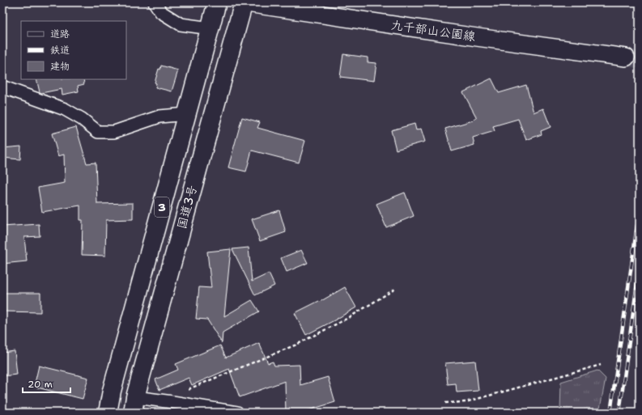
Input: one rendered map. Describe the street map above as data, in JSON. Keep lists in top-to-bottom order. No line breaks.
{"streets":{"highway":["3","国道3号"],"main road":["九千部山公園線"]},"crossings":[["九千部山公園線","国道3号"]],"legend":["道路","鉄道","建物"],"scale_bar":"20 m"}
